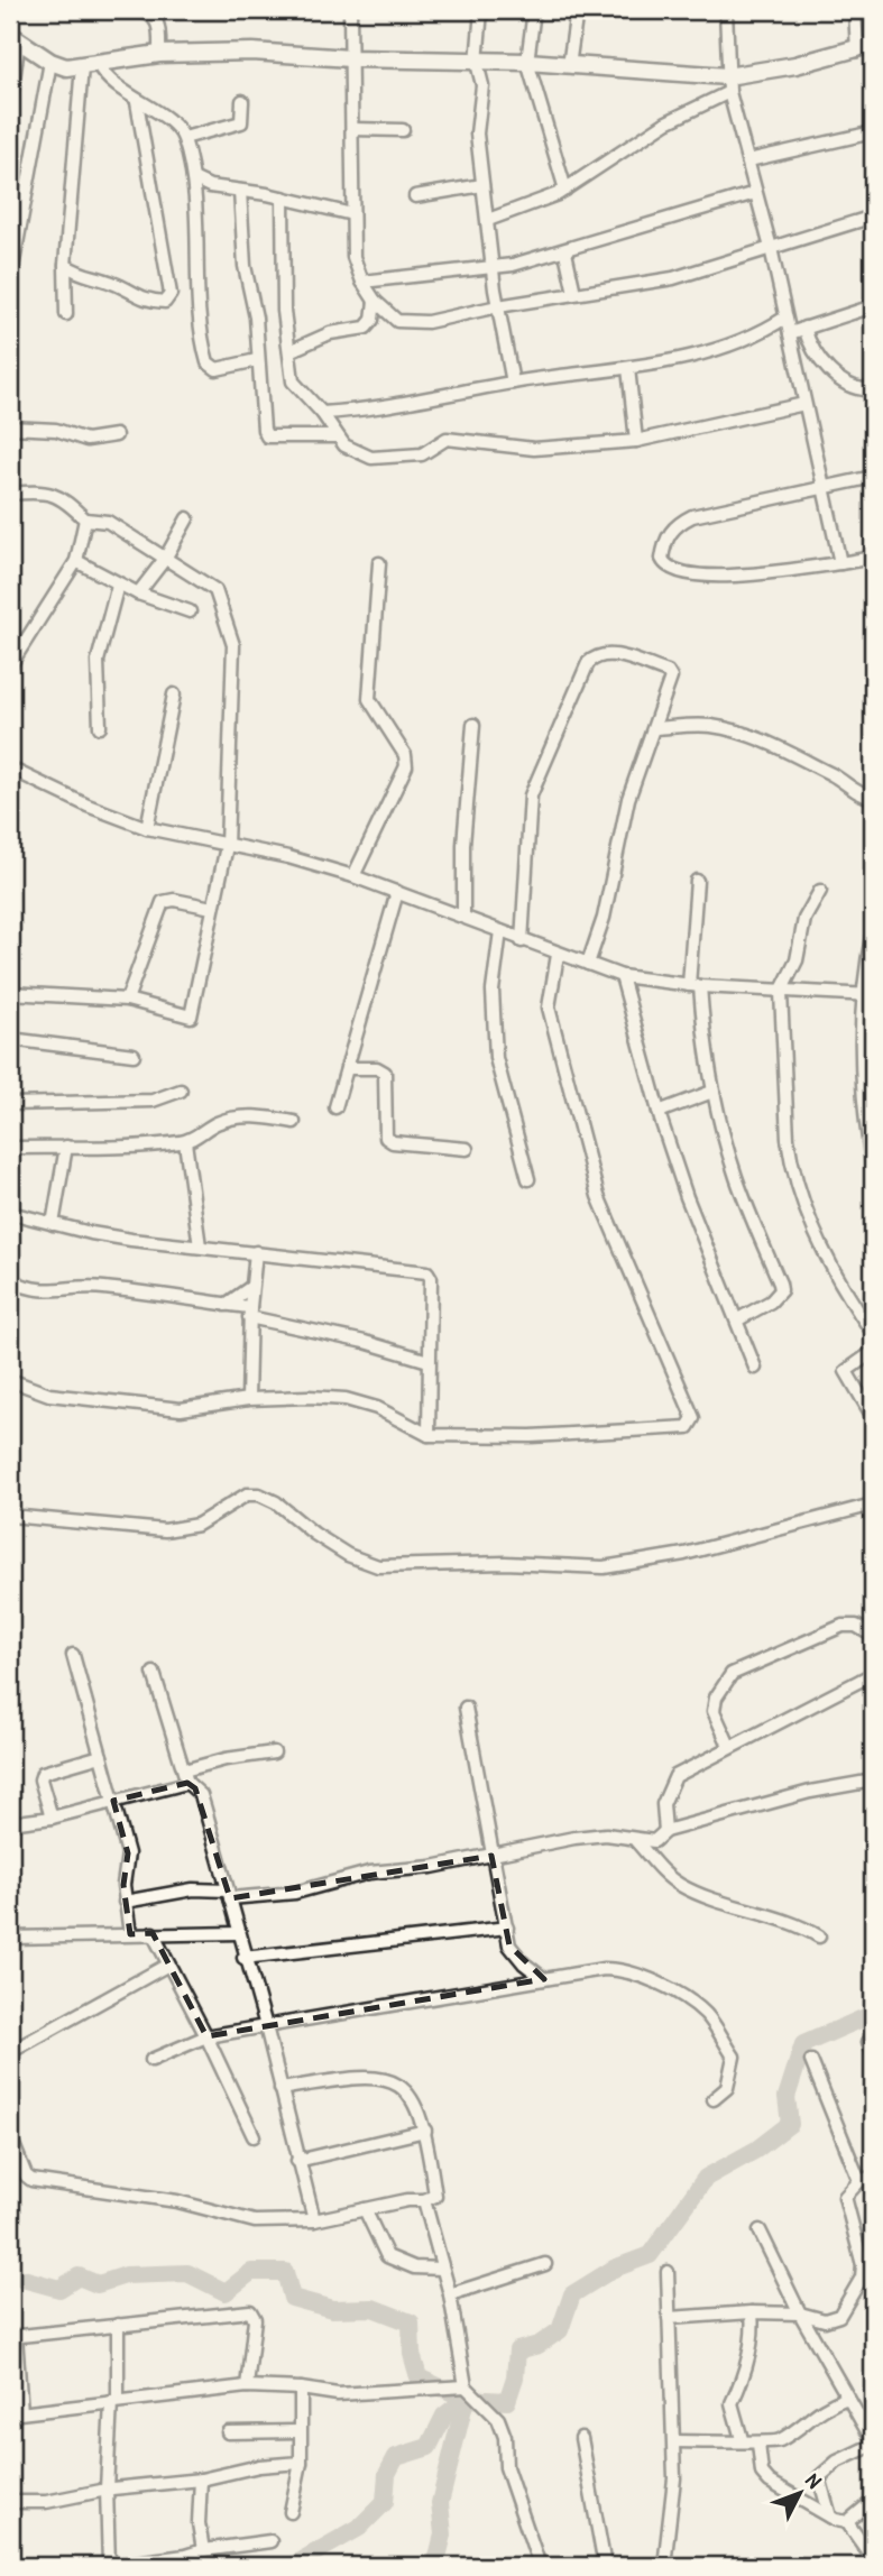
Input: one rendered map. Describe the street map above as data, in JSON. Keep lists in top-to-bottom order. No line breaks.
{"north":"top right"}
